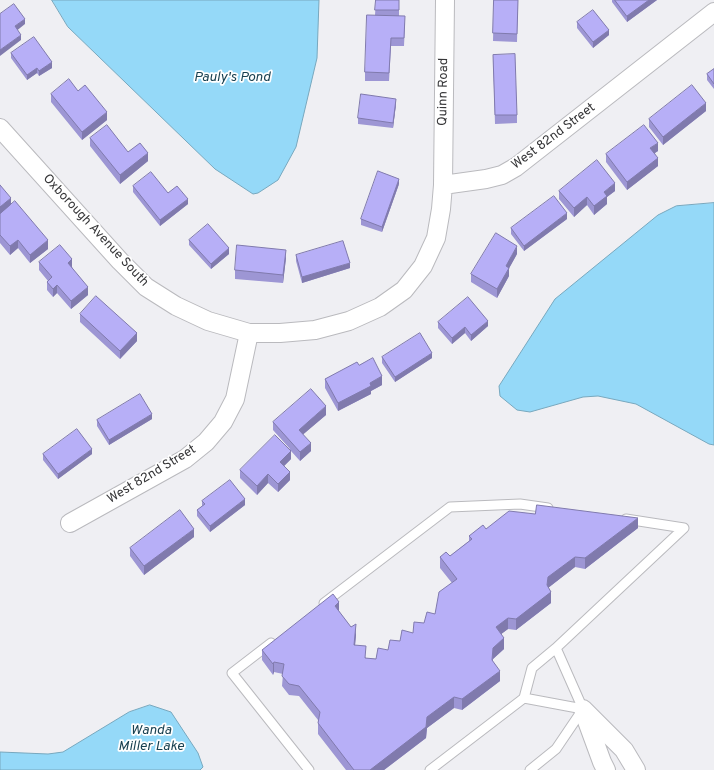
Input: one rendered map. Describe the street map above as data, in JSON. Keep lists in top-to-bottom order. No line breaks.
{"streets":{"street":["Quinn Road","West 82nd Street","Oxborough Avenue South"]},"crossings":[["Quinn Road","West 82nd Street"],["West 82nd Street","Oxborough Avenue South"]],"water":["Pauly's Pond","Wanda Miller Lake"]}
